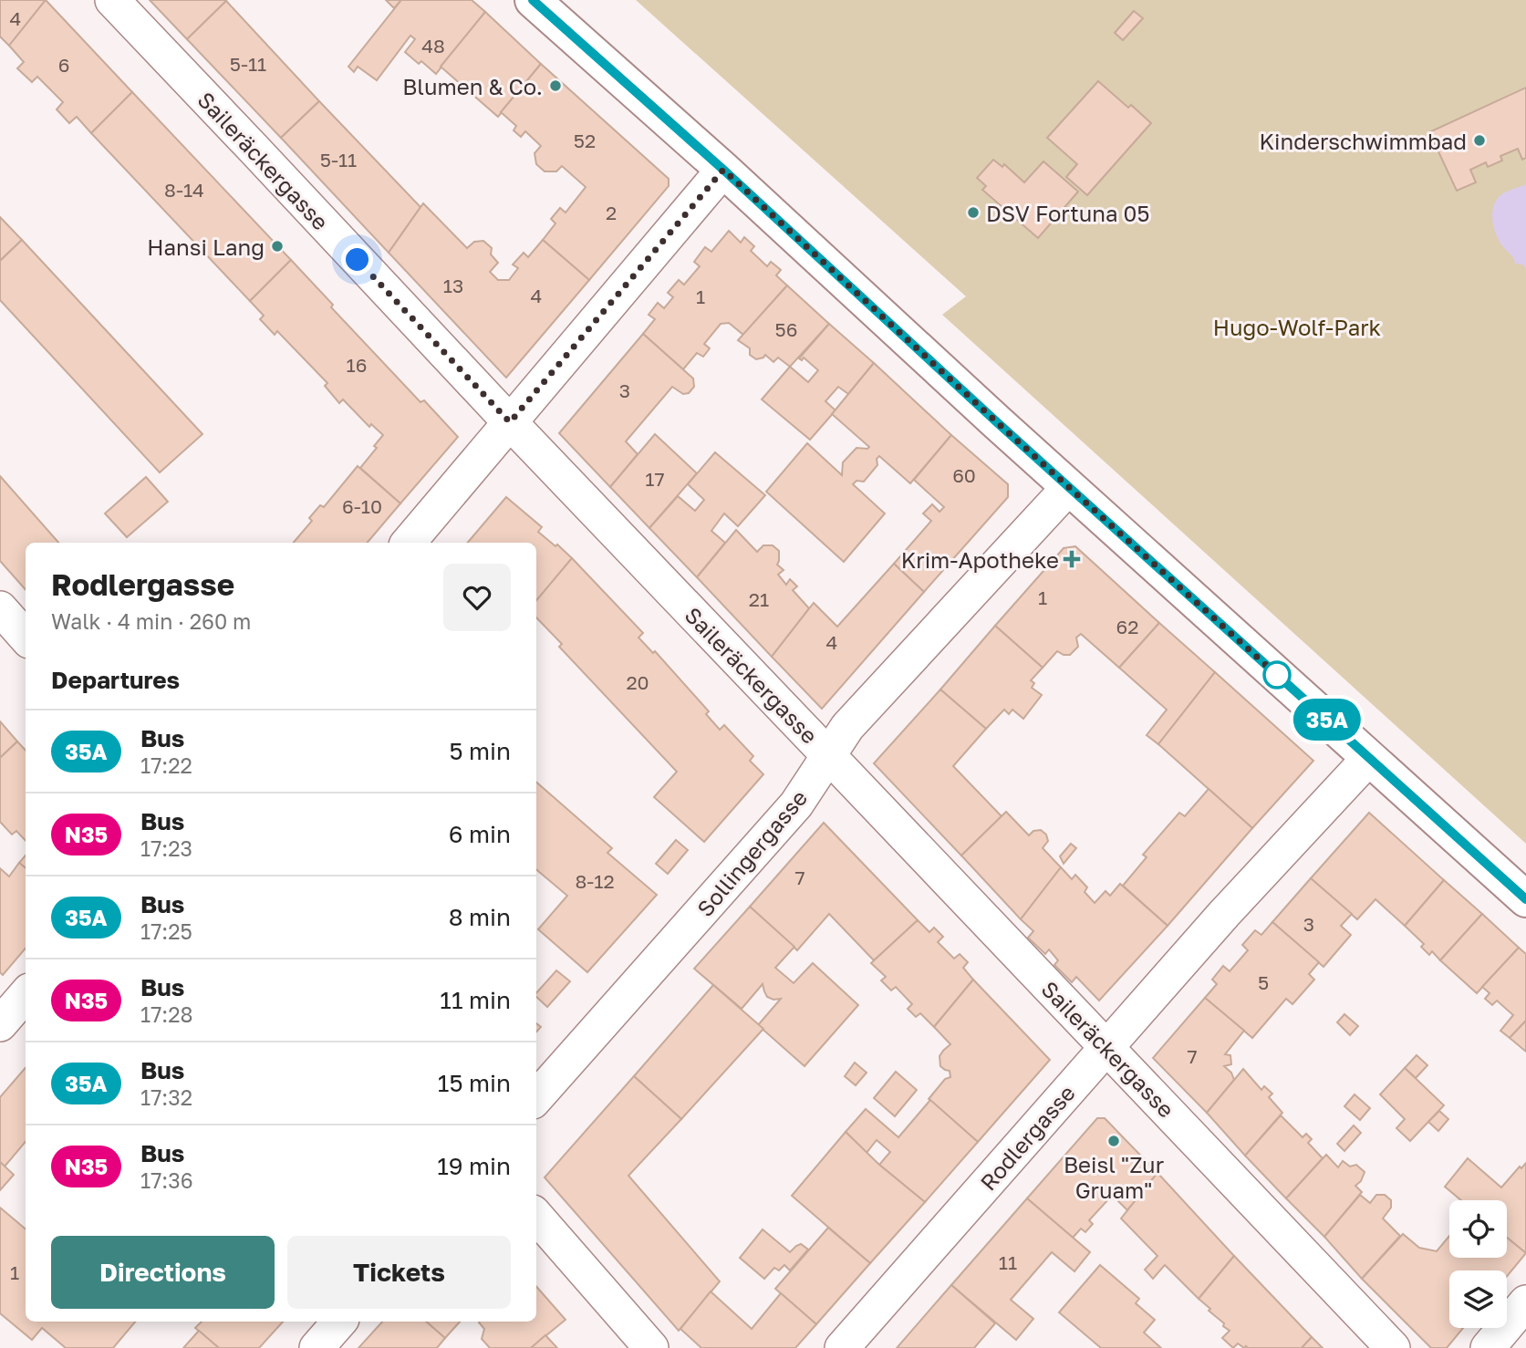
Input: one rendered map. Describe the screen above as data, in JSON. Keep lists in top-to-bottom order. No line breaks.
{"streets":{"street":["Saileräckergasse","Sollingergasse","Rodlergasse"]},"crossings":[["Saileräckergasse","Sollingergasse"],["Saileräckergasse","Rodlergasse"]],"parks":["Hugo-Wolf-Park"],"places":{"other":["Blumen & Co.","Kinderschwimmbad","DSV Fortuna 05","Hansi Lang","Beisl \"Zur Gruam\""],"health":["Krim-Apotheke"]},"lines":["bus line 35A"],"house_numbers":["4","48","5-11","6","52","5-11","8-14","2","13","4","1","56","16","3","60","17","6-10","1","21","62","4","20","7","8-12","3","5","7","11","1"],"page":{"on_map":"35A","heading":[["Rodlergasse","Walk · 4 min · 260 m"],"Departures"],"list":[{"mark":"35A","name":"Bus","note":"17:22","value":"5 min"},{"mark":"N35","name":"Bus","note":"17:23","value":"6 min"},{"mark":"35A","name":"Bus","note":"17:25","value":"8 min"},{"mark":"N35","name":"Bus","note":"17:28","value":"11 min"},{"mark":"35A","name":"Bus","note":"17:32","value":"15 min"},{"mark":"N35","name":"Bus","note":"17:36","value":"19 min"}],"buttons":["Directions","Tickets"]}}
